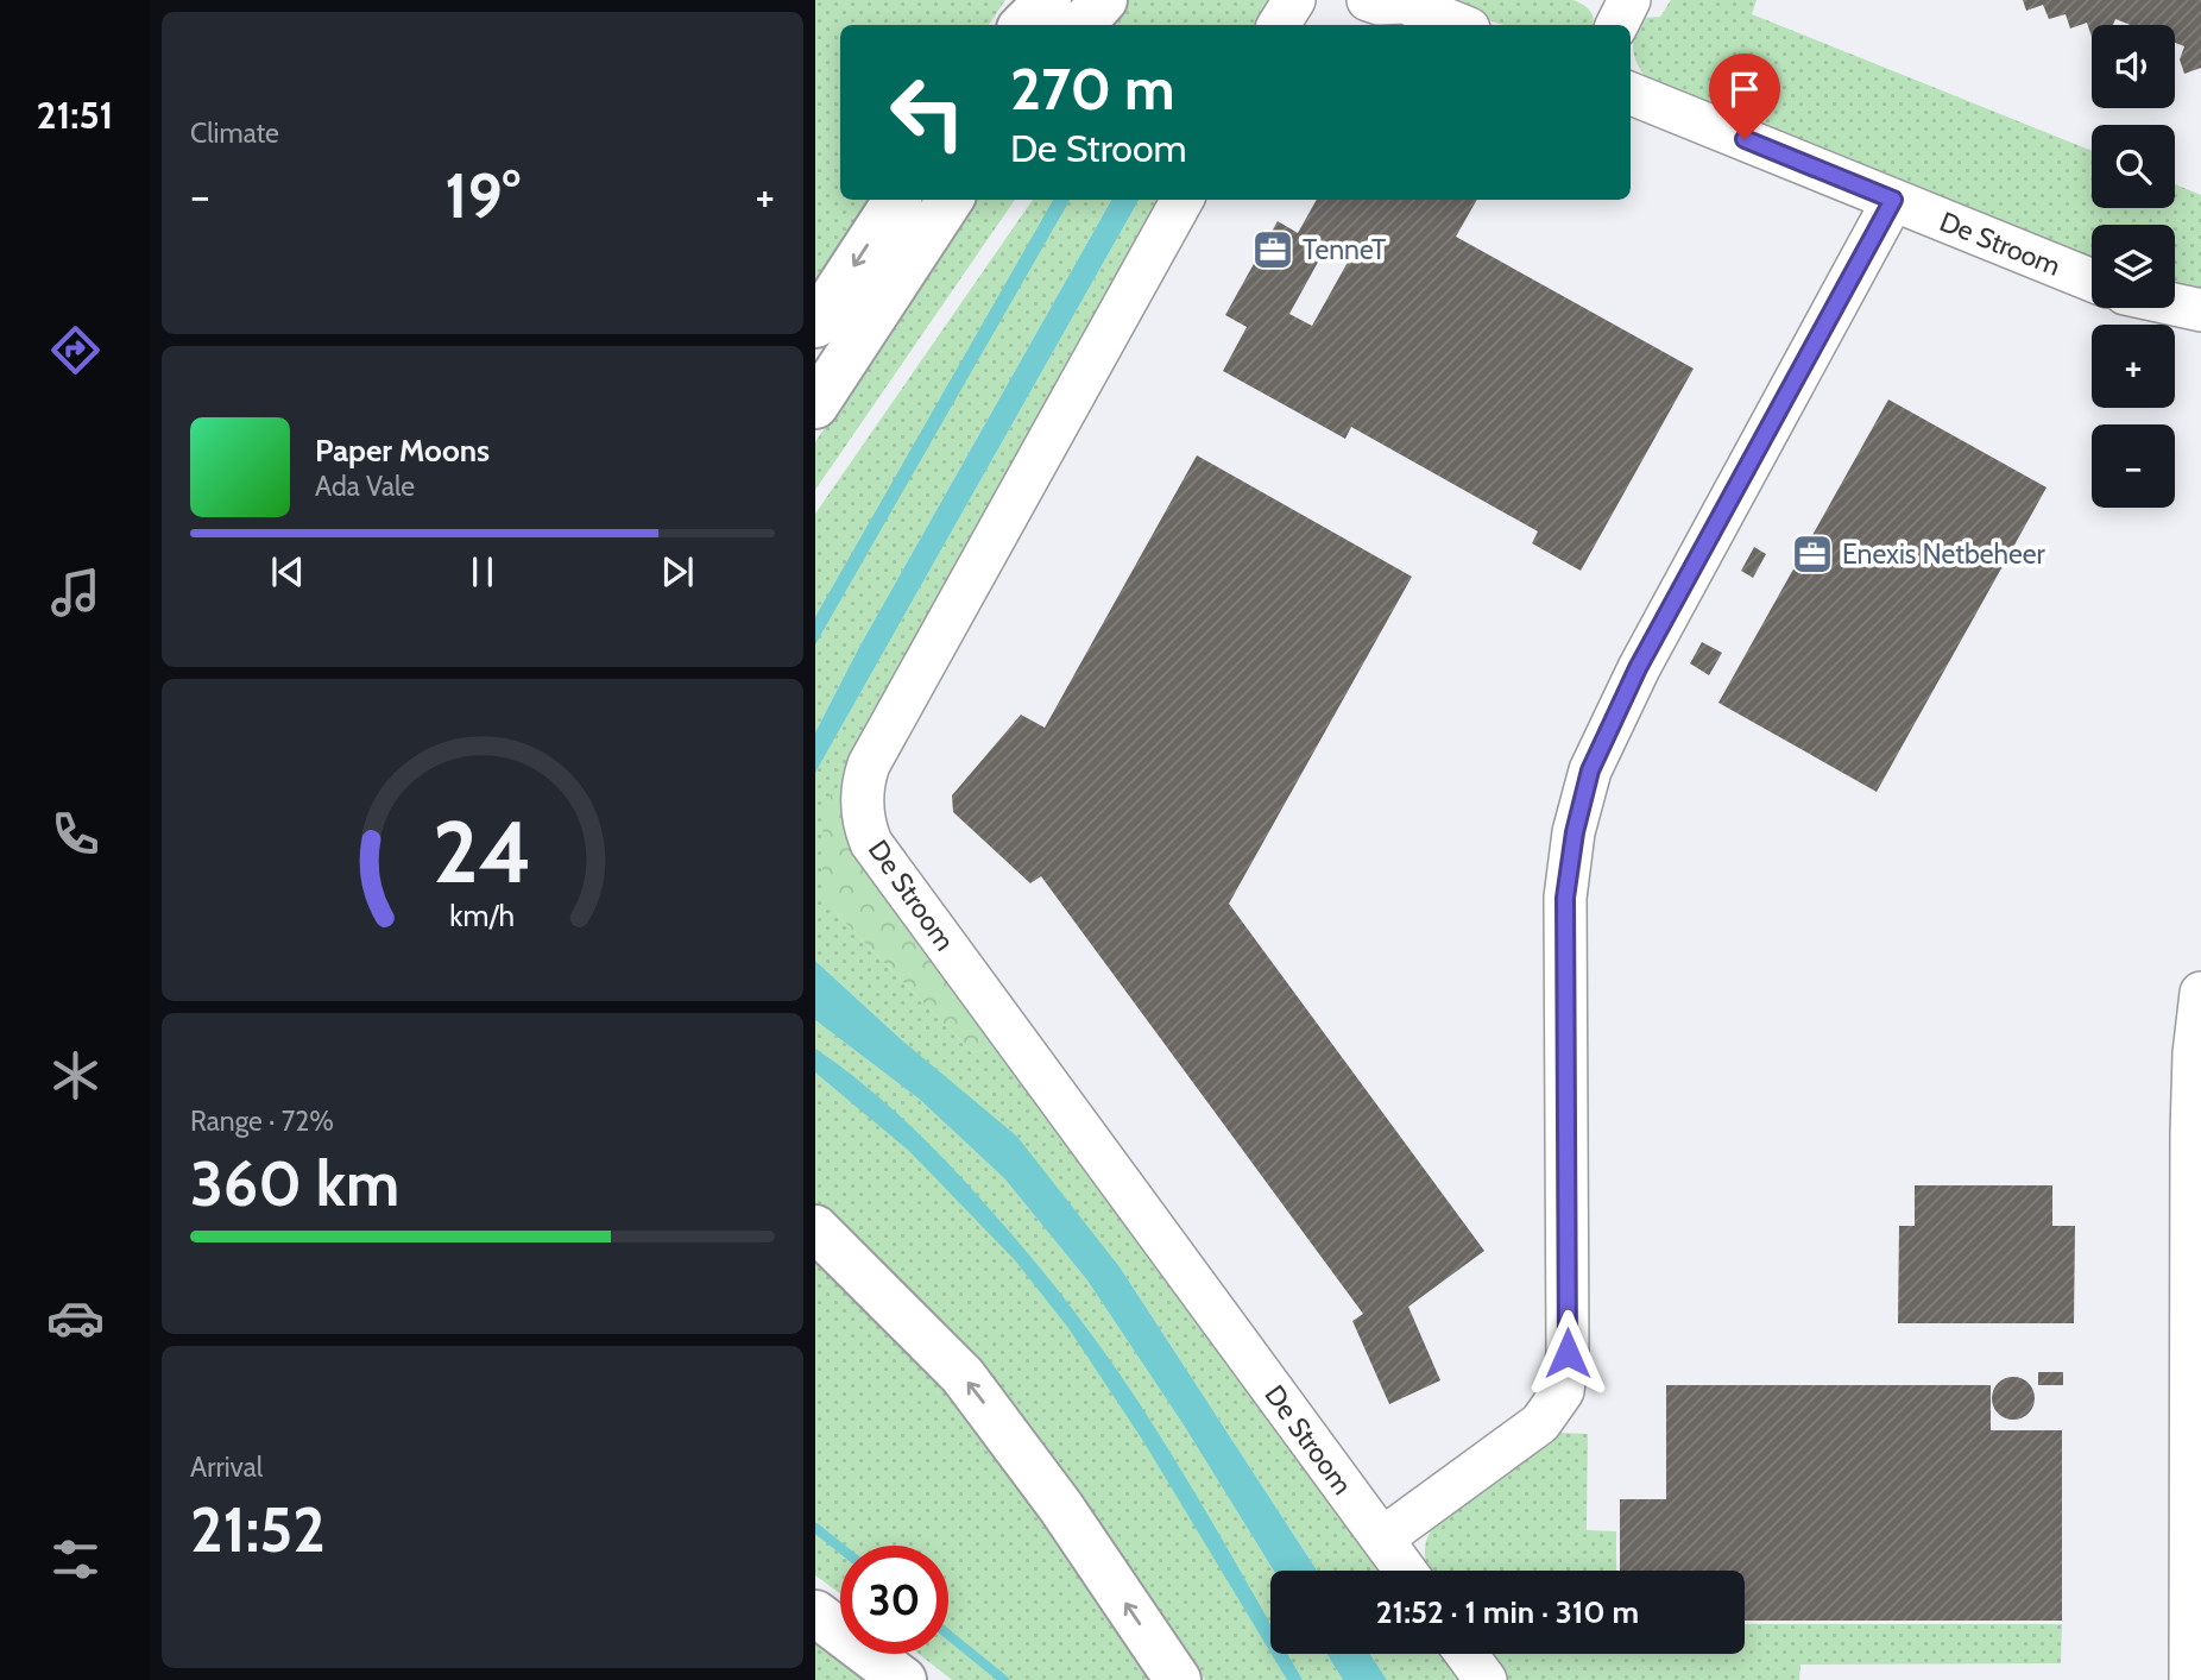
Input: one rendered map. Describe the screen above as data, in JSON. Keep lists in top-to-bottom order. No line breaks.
{"streets":{"street":["De Stroom"]},"places":{"office":["TenneT","Enexis Netbeheer"]},"page":{"tabs":"21:51","tile":["Climate",["Range · 72%","360 km"],["Arrival","21:52"]],"map_buttons":["+","−"],"turn":["270 m","De Stroom"],"heat":["−","19°","+"],"song":["Paper Moons","Ada Vale"],"limit":"30","trip":"21:52 · 1 min · 310 m","gauge":["24","km/h"]}}
